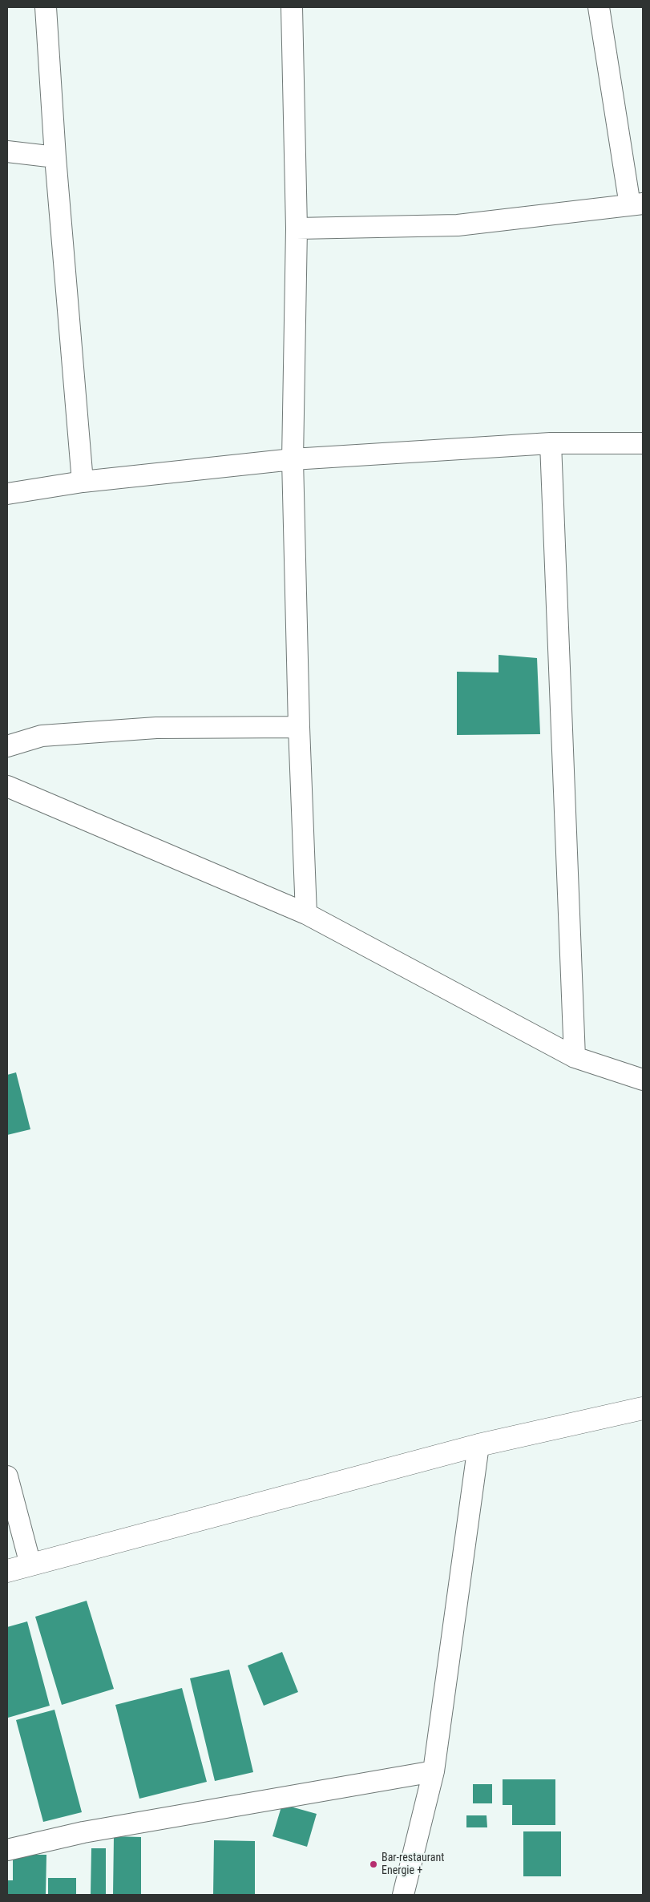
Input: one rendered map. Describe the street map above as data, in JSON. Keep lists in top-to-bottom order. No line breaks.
{"places":["Bar-restaurant Energie +"]}
